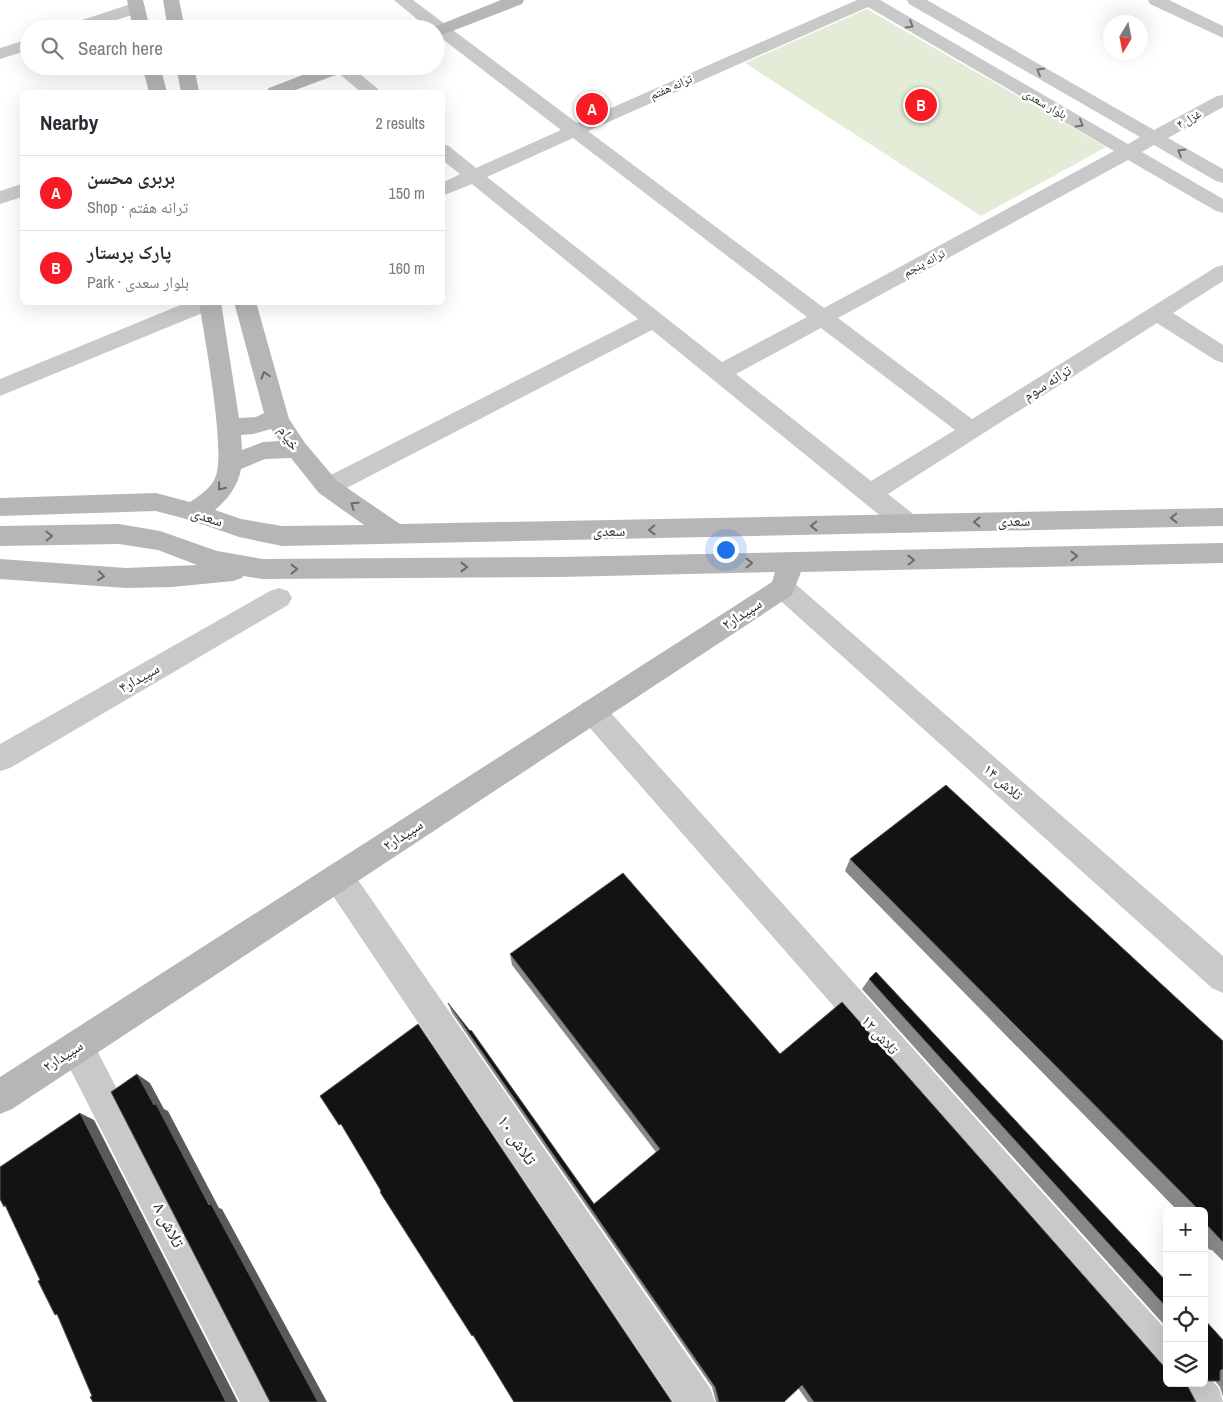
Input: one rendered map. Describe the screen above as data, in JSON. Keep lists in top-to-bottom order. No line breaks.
{"streets":{"street":["ترانه هفتم","بلوار سعدی","غزل ۴","ترانه پنجم","ترانه سوم","خیام","سعدی","سپیدار۲","سپیدار۴","تلاش ۱۴","تلاش ۱۲","تلاش ۱۰","تلاش ۸"]},"crossings":[["ترانه هفتم","بلوار سعدی"],["بلوار سعدی","غزل ۴"],["بلوار سعدی","ترانه پنجم"],["غزل ۴","ترانه پنجم"],["خیام","سعدی"],["سپیدار۲","تلاش ۱۴"],["سپیدار۲","تلاش ۱۲"],["سپیدار۲","تلاش ۱۰"],["سپیدار۲","تلاش ۸"]],"north":"bottom","page":{"search":"Search here","pins":["B","A"],"heading":["Nearby","2 results"],"list":[{"mark":"A","name":"بربری محسن","note":"Shop · ترانه هفتم","value":"150 m"},{"mark":"B","name":"پارک پرستار","note":"Park · بلوار سعدی","value":"160 m"}],"map_buttons":["+","−"]}}
